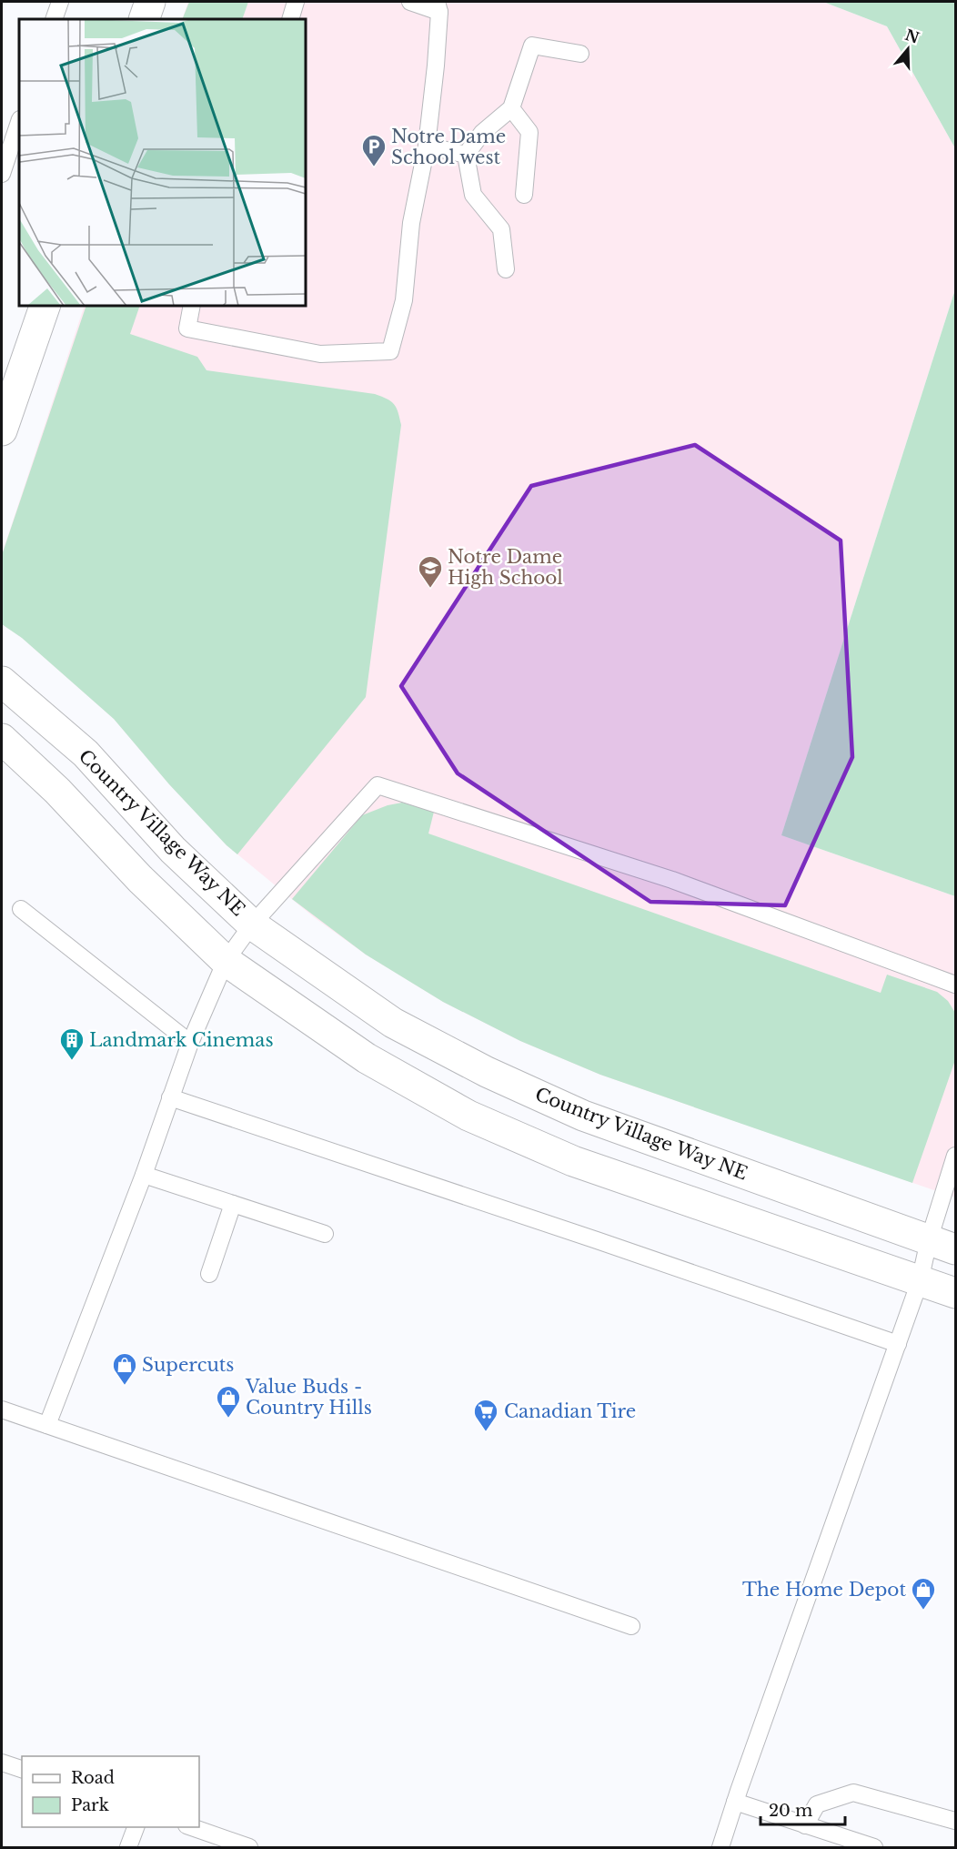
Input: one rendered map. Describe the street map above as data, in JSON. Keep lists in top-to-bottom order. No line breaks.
{"streets":{"street":["Country Village Way NE"]},"places":{"parking":["Notre Dame School west"],"school or university":["Notre Dame High School"],"building":["Landmark Cinemas"],"shop":["Supercuts","Value Buds - Country Hills","The Home Depot"],"supermarket":["Canadian Tire"]},"legend":["Road","Park"],"scale_bar":"20 m","north":"top"}
